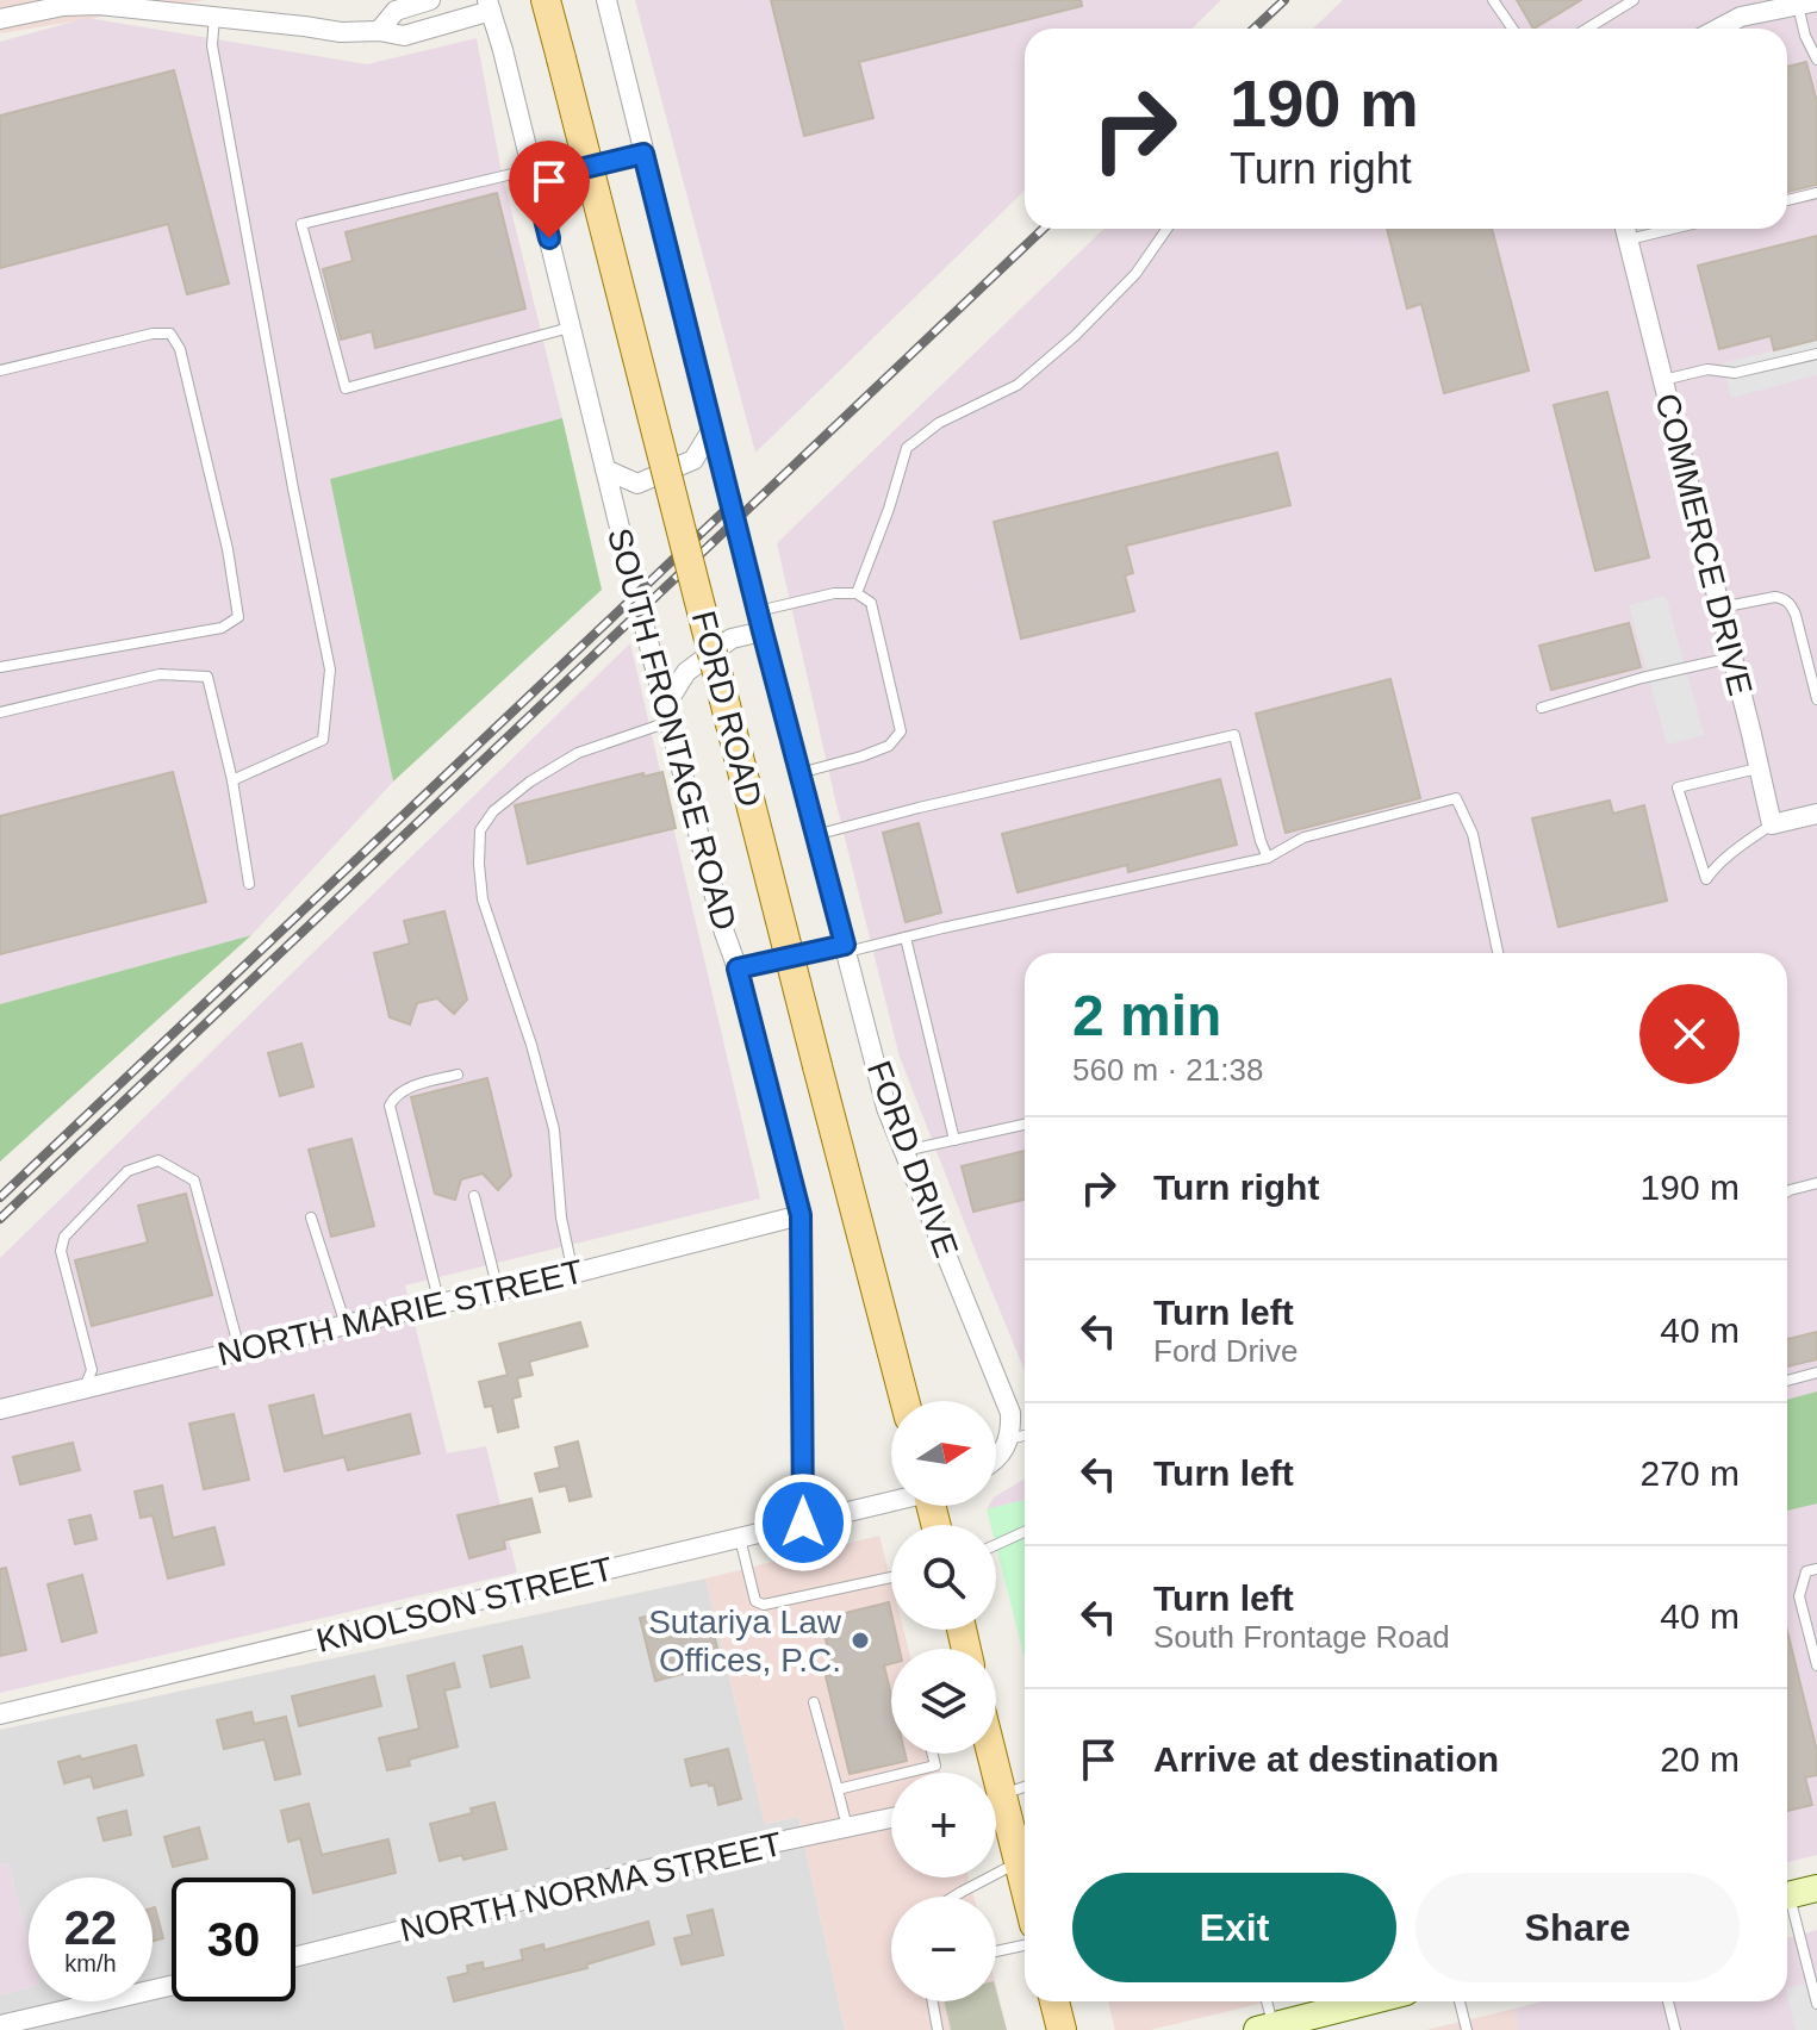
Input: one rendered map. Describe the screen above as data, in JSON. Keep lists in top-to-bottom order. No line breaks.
{"streets":{"main road":["FORD ROAD"],"street":["COMMERCE DRIVE","SOUTH FRONTAGE ROAD","FORD DRIVE","NORTH MARIE STREET","KNOLSON STREET","NORTH NORMA STREET"]},"crossings":[["SOUTH FRONTAGE ROAD","NORTH MARIE STREET"],["SOUTH FRONTAGE ROAD","KNOLSON STREET"]],"places":["Sutariya Law Offices, P.C."],"north":"right","page":{"turn":["190 m","Turn right"],"heading":["2 min","560 m · 21:38"],"list":[{"name":"Turn right","value":"190 m"},{"name":"Turn left","note":"Ford Drive","value":"40 m"},{"name":"Turn left","value":"270 m"},{"name":"Turn left","note":"South Frontage Road","value":"40 m"},{"name":"Arrive at destination","value":"20 m"}],"map_buttons":["+","−"],"buttons":["Exit","Share"],"speed":"22 km/h","limit":"30"}}
